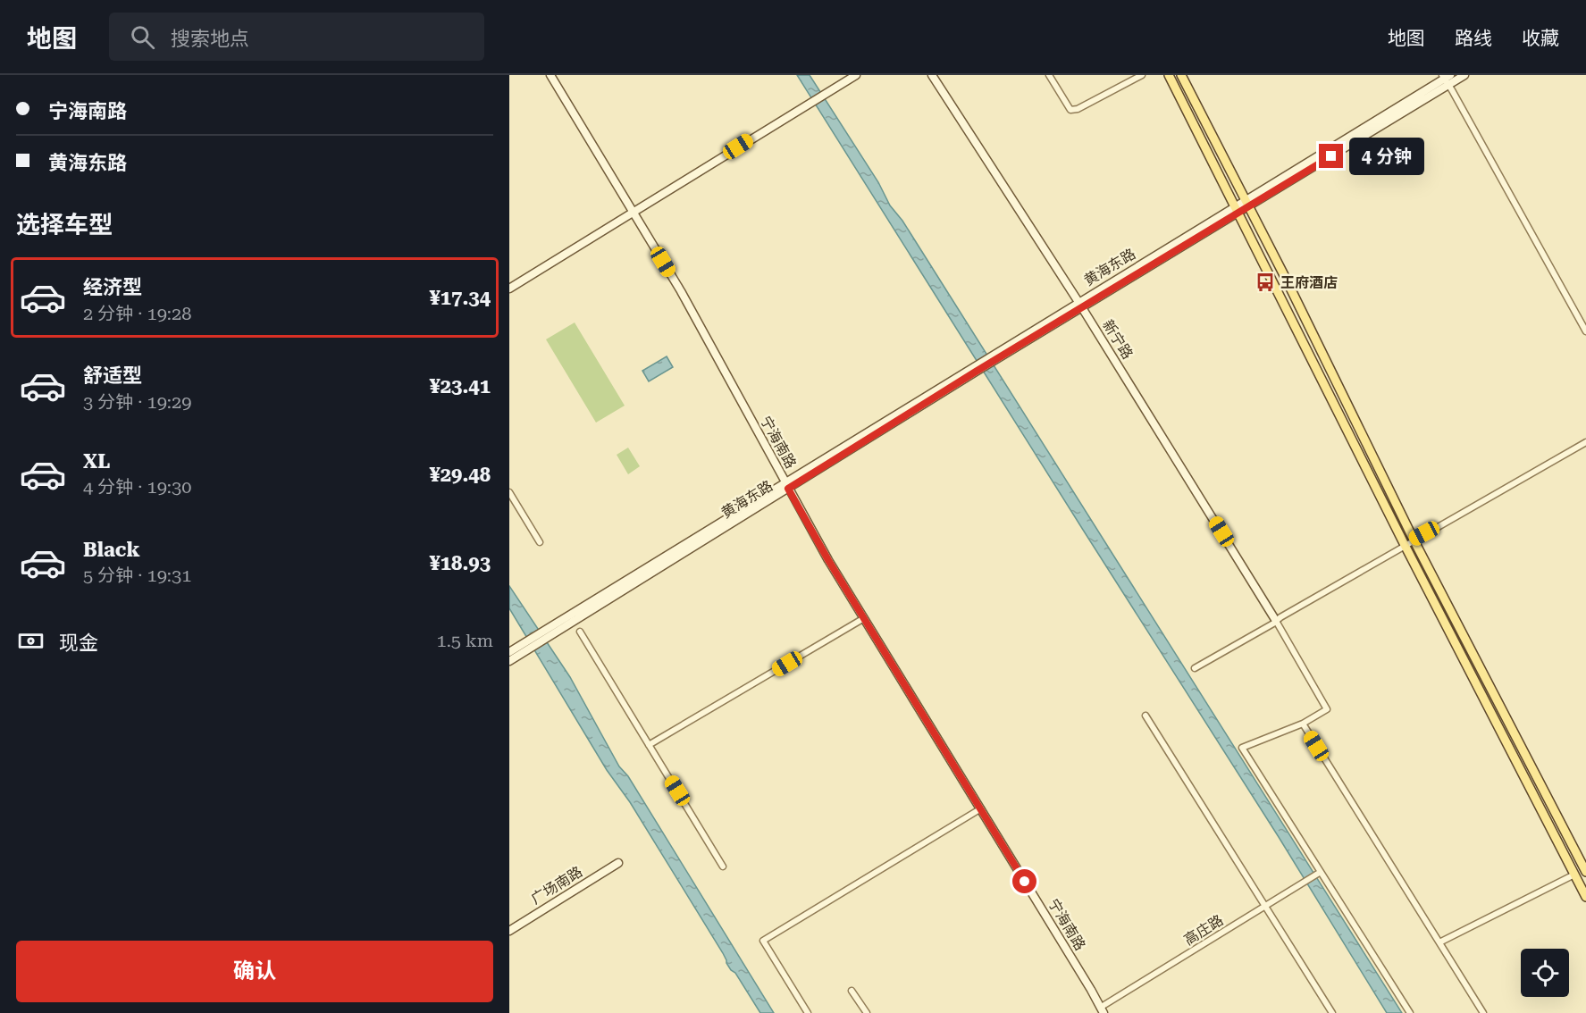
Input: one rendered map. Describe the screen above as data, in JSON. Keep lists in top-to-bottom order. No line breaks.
{"streets":{"street":["黄海东路","新宁路","宁海南路","广场南路","高庄路"]},"crossings":[["黄海东路","新宁路"],["黄海东路","宁海南路"],["宁海南路","高庄路"]],"places":{"bus stop":["王府酒店"]},"page":{"header":"地图","search":"搜索地点","nav":["地图","路线","收藏"],"banner":["宁海南路","黄海东路"],"bubble":"4 分钟","heading":"选择车型","list":[{"name":"经济型","note":"2 分钟 · 19:28","value":"¥17.34"},{"name":"舒适型","note":"3 分钟 · 19:29","value":"¥23.41"},{"name":"XL","note":"4 分钟 · 19:30","value":"¥29.48"},{"name":"Black","note":"5 分钟 · 19:31","value":"¥18.93"}],"pay":["现金","1.5 km"],"buttons":"确认"}}
